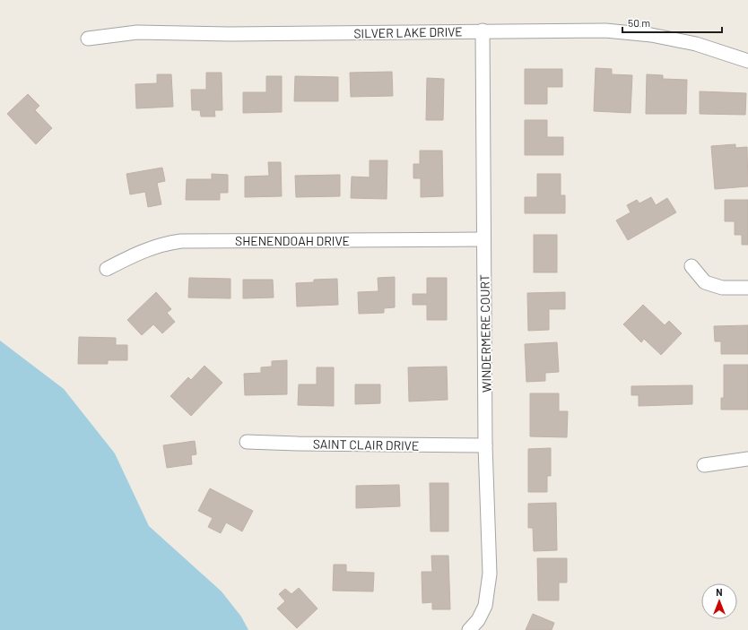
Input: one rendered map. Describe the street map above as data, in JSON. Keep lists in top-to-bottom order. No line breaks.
{"streets":{"street":["SILVER LAKE DRIVE","SHENENDOAH DRIVE","WINDERMERE COURT","SAINT CLAIR DRIVE"]},"crossings":[["SILVER LAKE DRIVE","WINDERMERE COURT"],["SHENENDOAH DRIVE","WINDERMERE COURT"],["WINDERMERE COURT","SAINT CLAIR DRIVE"]],"scale_bar":"50 m","north":"top"}
